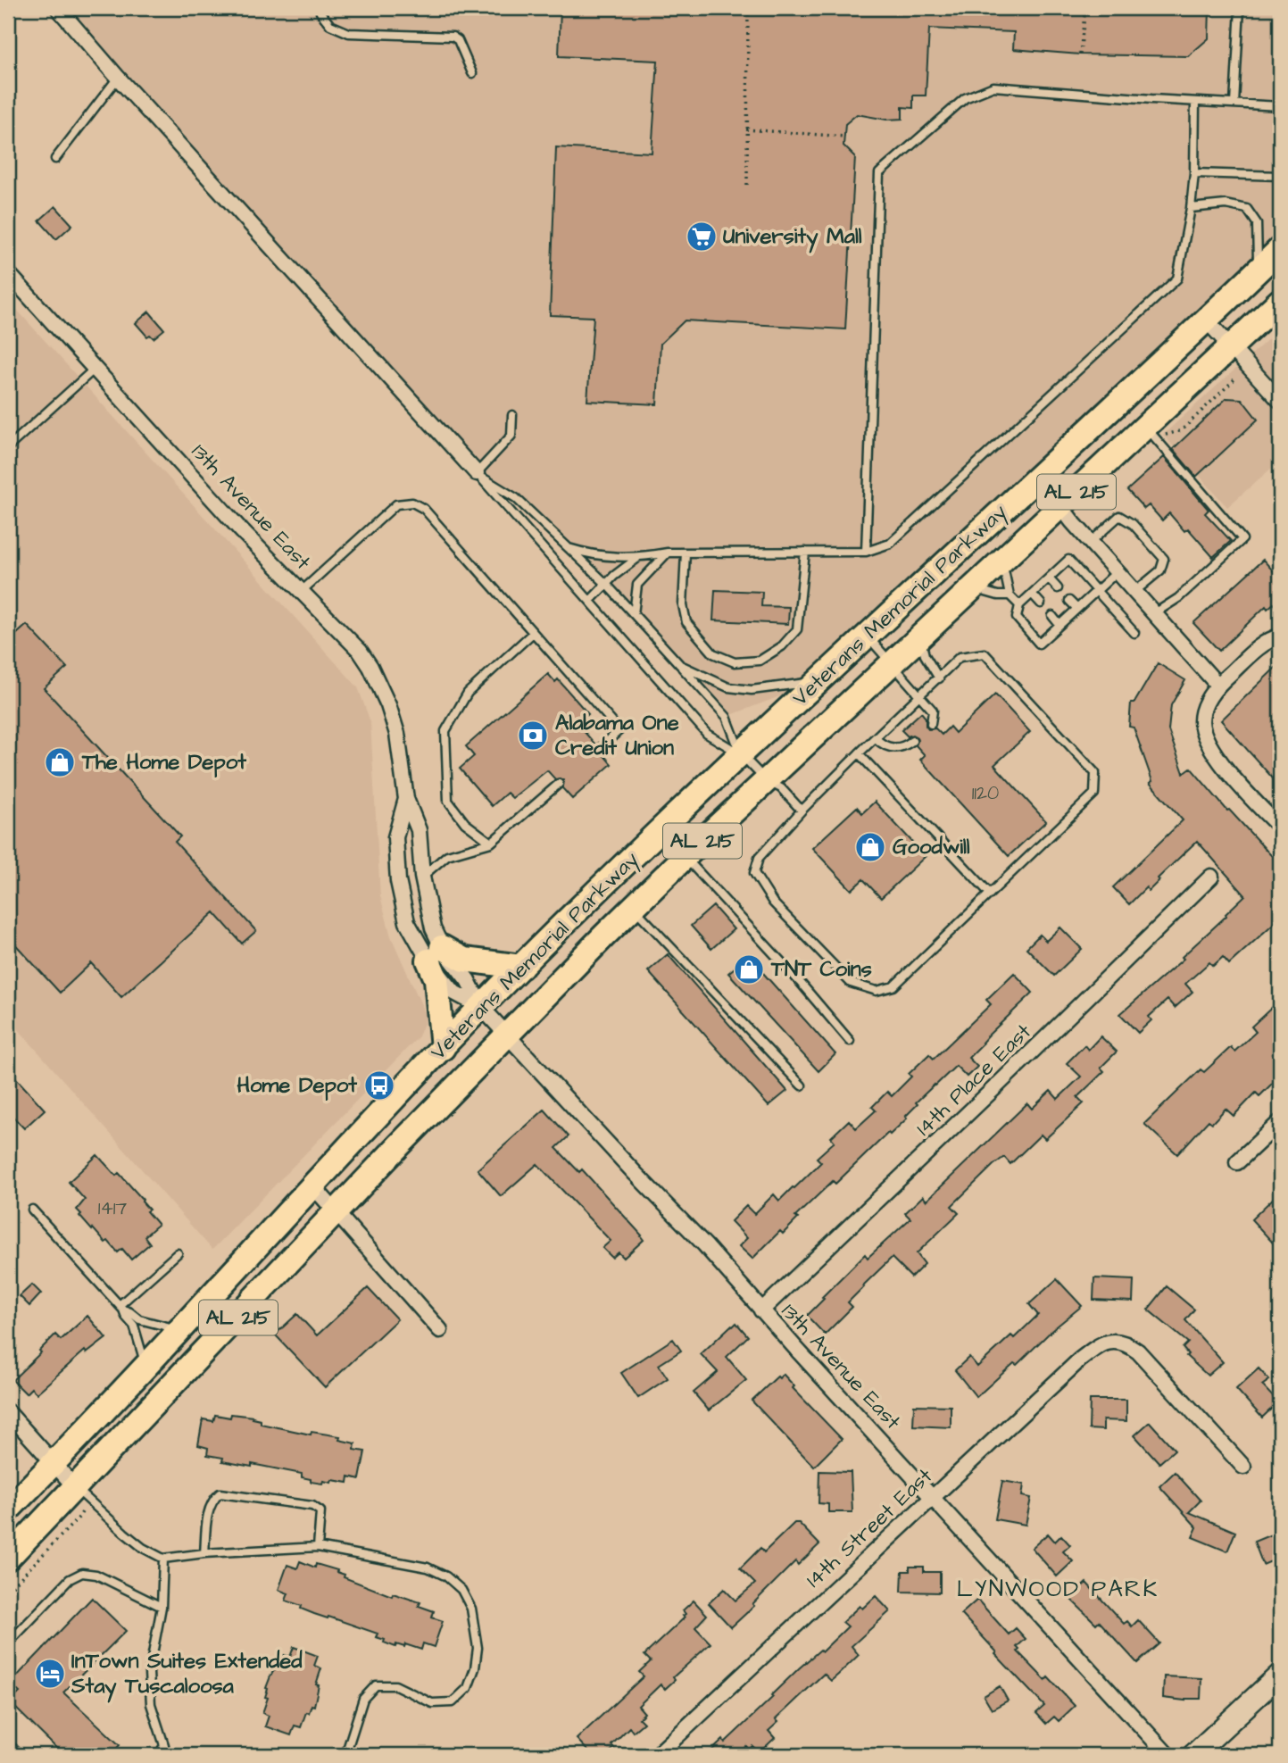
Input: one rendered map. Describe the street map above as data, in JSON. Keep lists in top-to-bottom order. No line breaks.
{"streets":{"main road":["AL 215","Veterans Memorial Parkway"],"street":["13th Avenue East","14th Place East","14th Street East"]},"crossings":[["13th Avenue East","Veterans Memorial Parkway"],["13th Avenue East","14th Place East"],["13th Avenue East","14th Street East"]],"districts":["LYNWOOD PARK"],"places":{"supermarket":["University Mall"],"bank":["Alabama One Credit Union"],"shop":["The Home Depot","Goodwill","TNT Coins"],"bus stop":["Home Depot"],"hotel":["InTown Suites Extended Stay Tuscaloosa"]},"house_numbers":["1120","1417"]}
